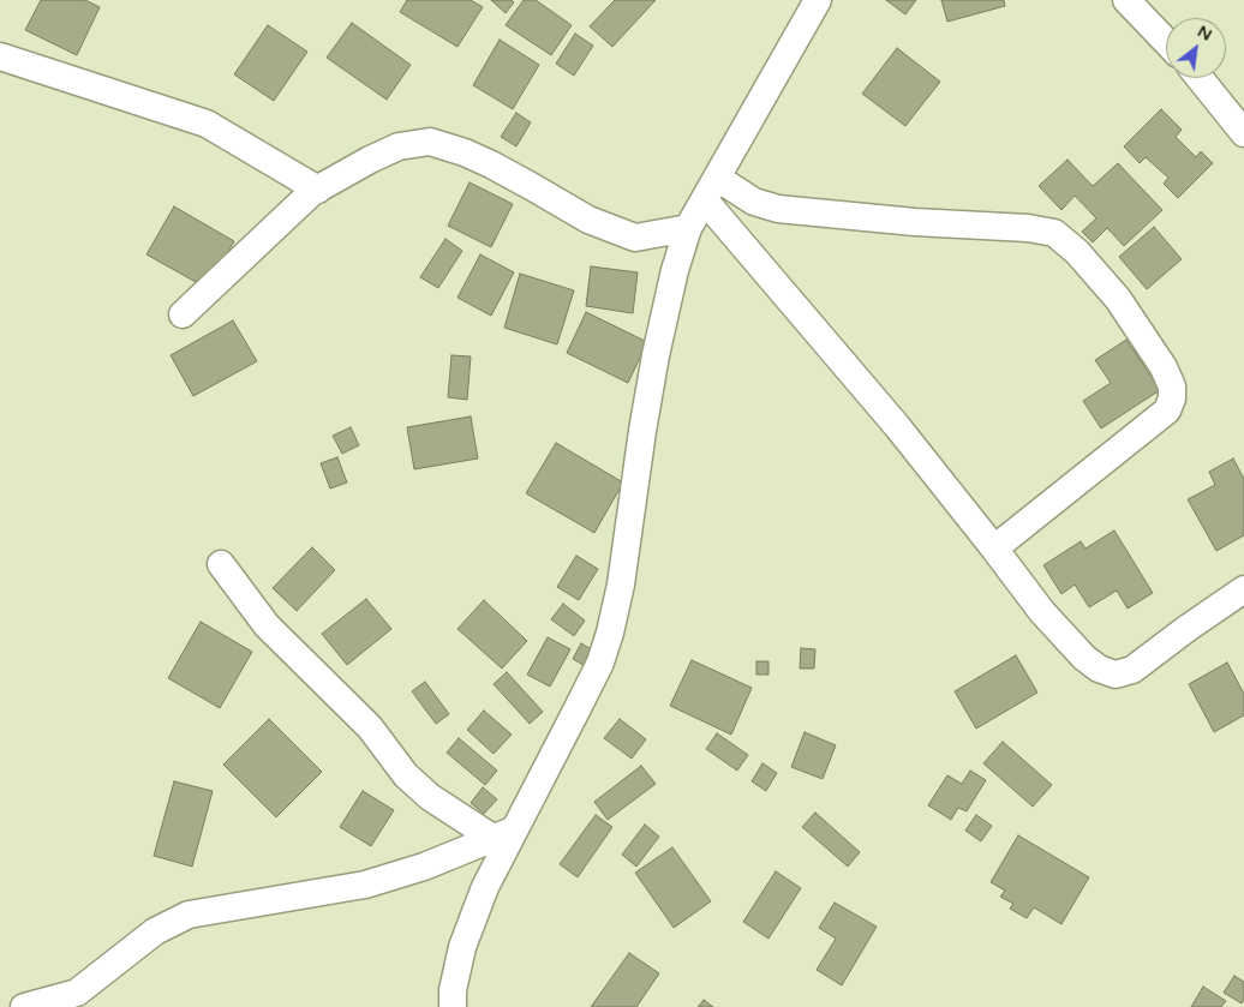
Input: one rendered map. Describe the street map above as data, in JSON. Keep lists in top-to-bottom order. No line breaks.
{"north":"top right"}
